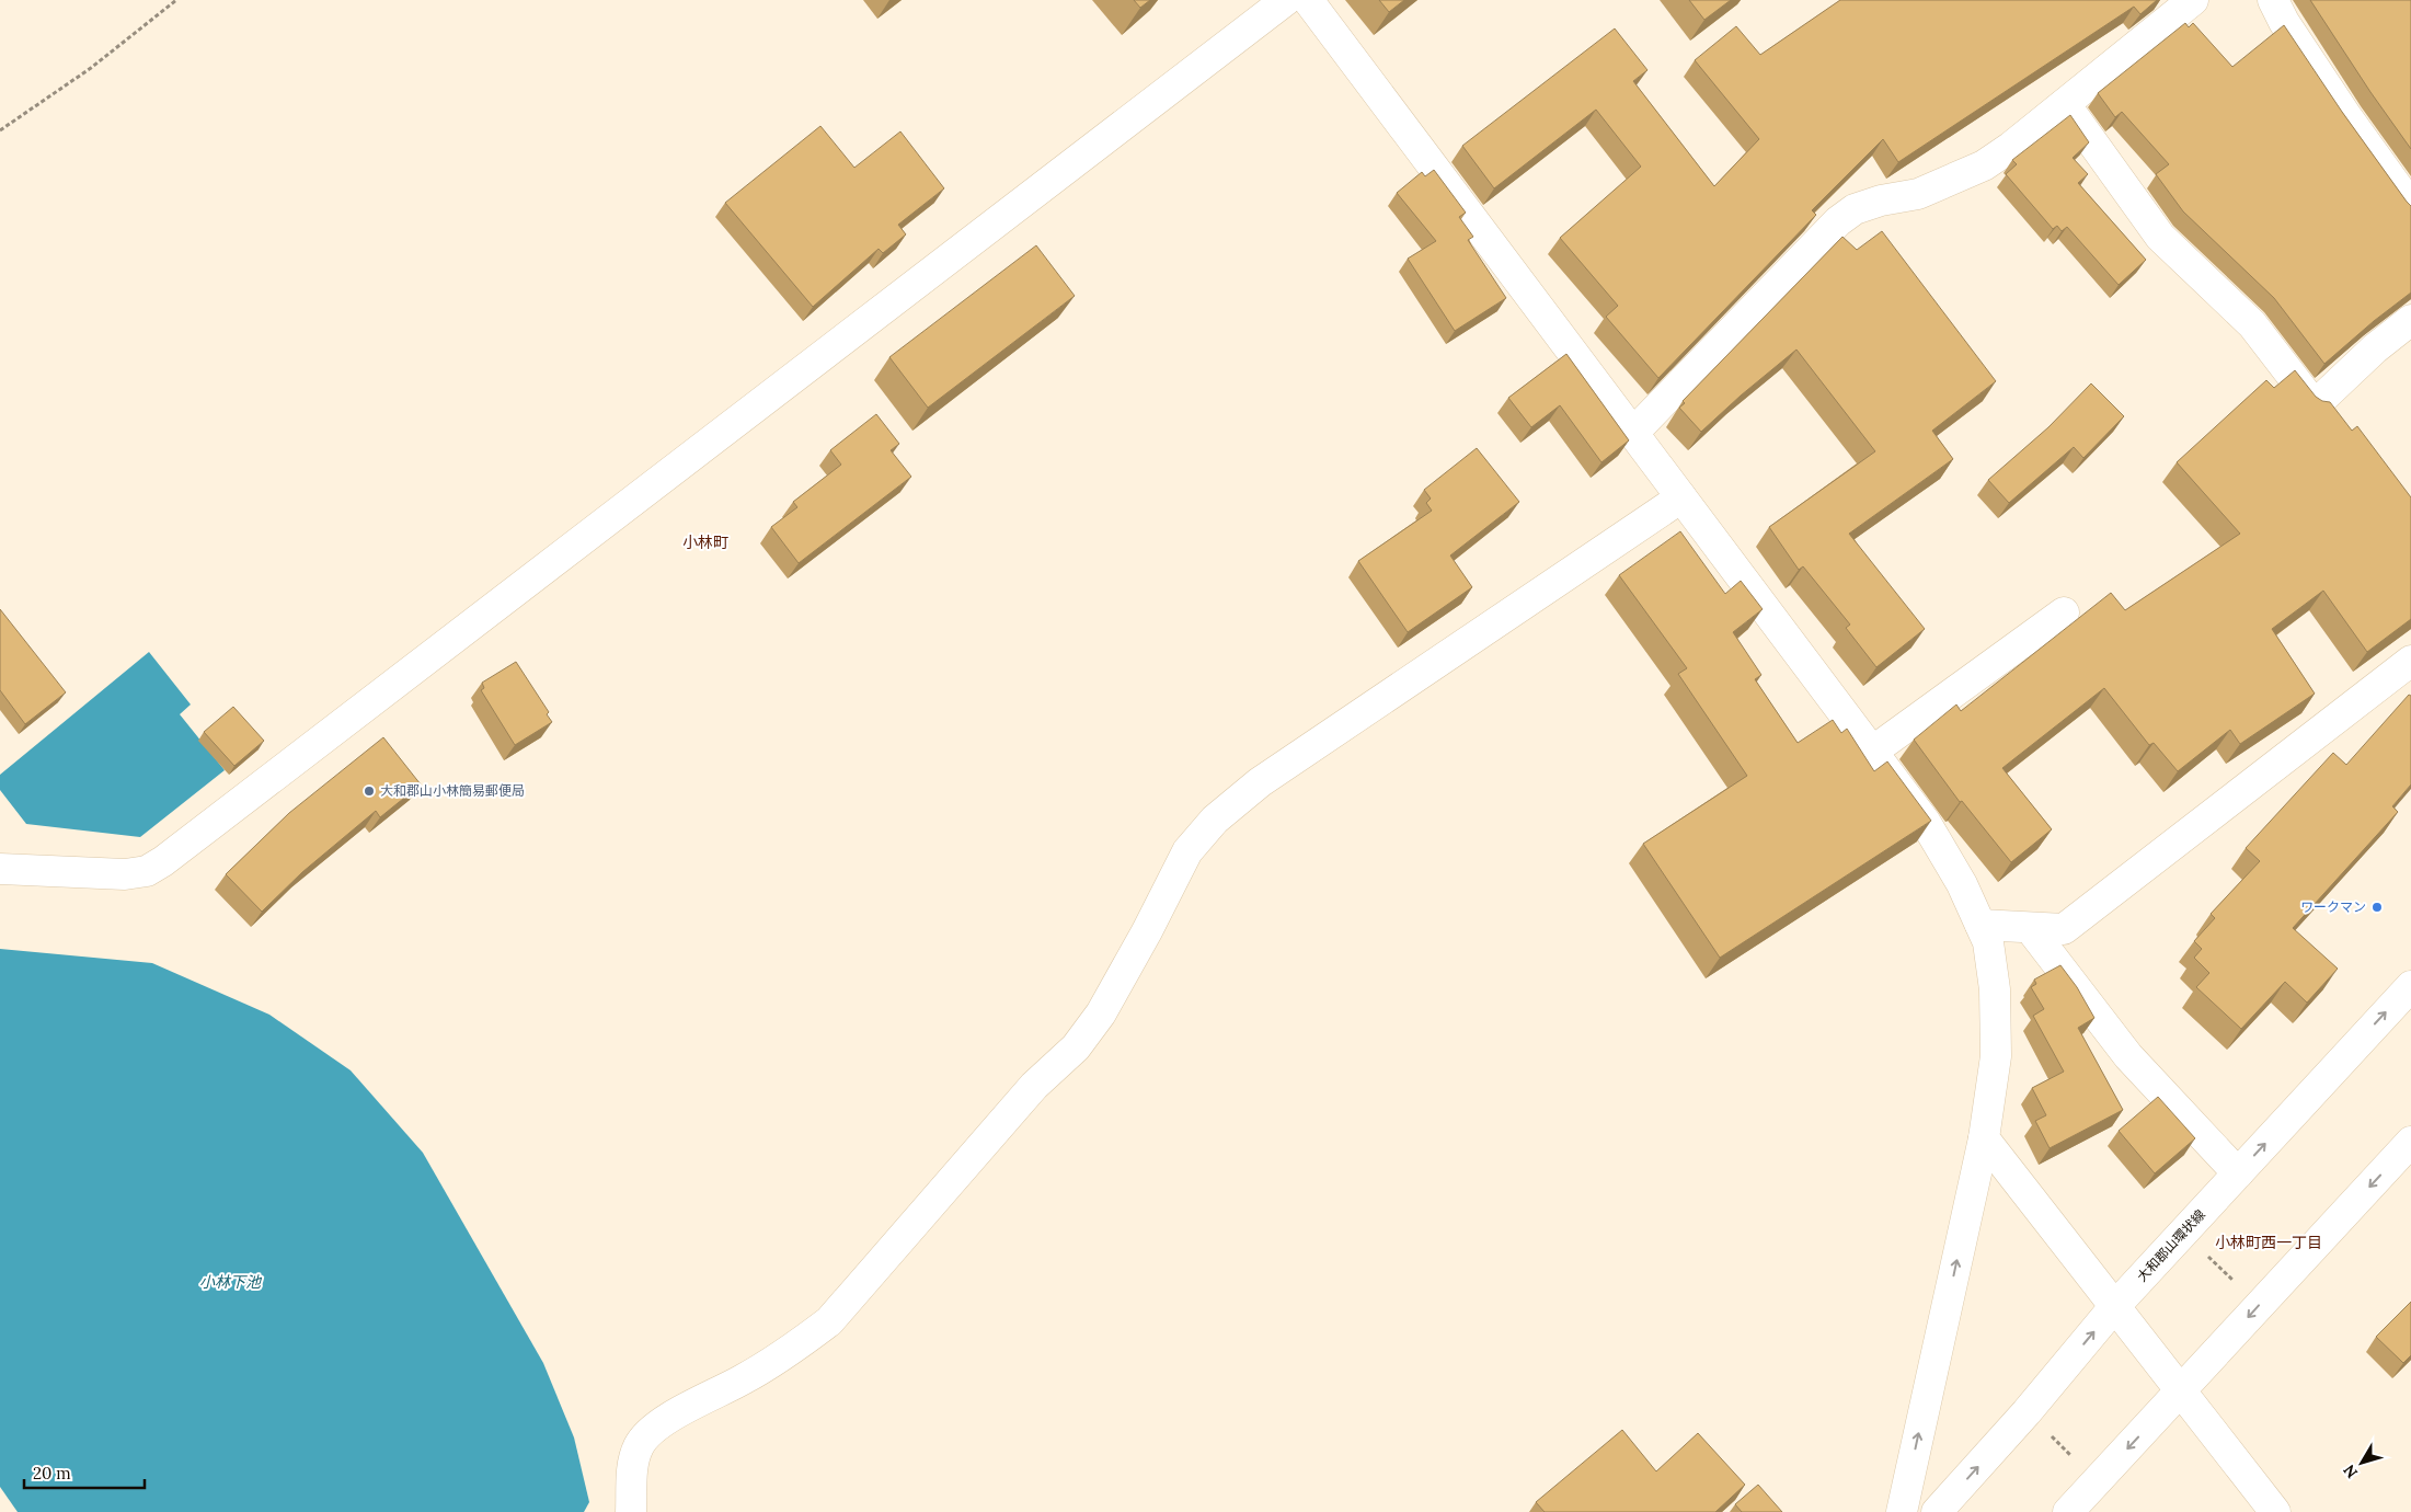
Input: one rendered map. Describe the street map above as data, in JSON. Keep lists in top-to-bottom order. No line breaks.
{"streets":{"street":["大和郡山環状線"]},"districts":["小林町","小林町西一丁目"],"water":["小林下池"],"places":["大和郡山小林簡易郵便局","ワークマン"],"scale_bar":"20 m","north":"bottom left"}
